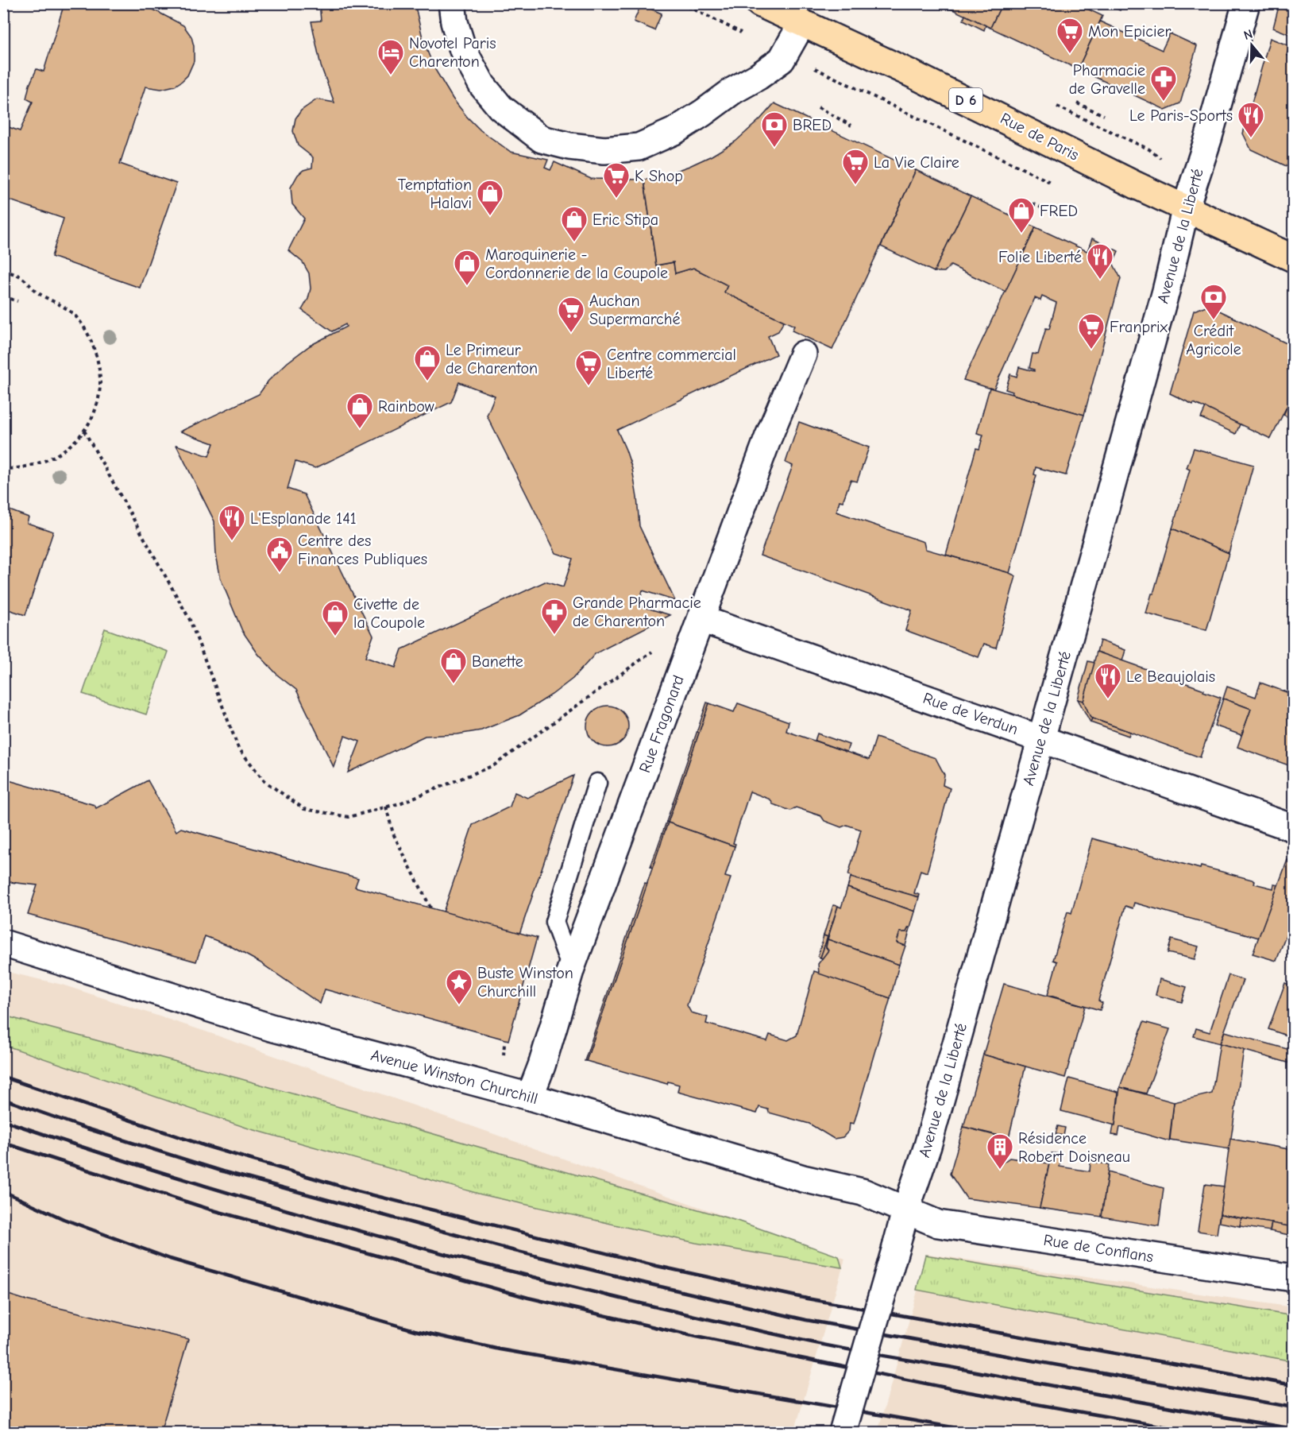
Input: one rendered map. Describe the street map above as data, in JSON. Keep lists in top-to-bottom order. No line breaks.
{"streets":{"main road":["D 6","Rue de Paris"],"street":["Avenue de la Liberté","Rue de Verdun","Rue Fragonard","Avenue Winston Churchill","Rue de Conflans"]},"crossings":[["Rue de Paris","Avenue de la Liberté"],["Avenue de la Liberté","Rue de Verdun"],["Avenue de la Liberté","Avenue Winston Churchill"],["Avenue de la Liberté","Rue de Conflans"],["Rue de Verdun","Rue Fragonard"],["Rue Fragonard","Avenue Winston Churchill"],["Avenue Winston Churchill","Rue de Conflans"]],"places":{"supermarket":["Mon Epicier","La Vie Claire","K Shop","Auchan Supermarché","Franprix","Centre commercial Liberté"],"hotel":["Novotel Paris Charenton"],"pharmacy":["Pharmacie de Gravelle","Grande Pharmacie de Charenton"],"restaurant":["Le Paris-Sports","Folie Liberté","L'Esplanade 141","Le Beaujolais"],"bank":["BRED","Crédit Agricole"],"shop":["Temptation Halavi","FRED","Eric Stipa","Maroquinerie - Cordonnerie de la Coupole","Le Primeur de Charenton","Rainbow","Civette de la Coupole","Banette"],"public building":["Centre des Finances Publiques"],"place":["Buste Winston Churchill"],"building":["Résidence Robert Doisneau"]},"north":"top"}
